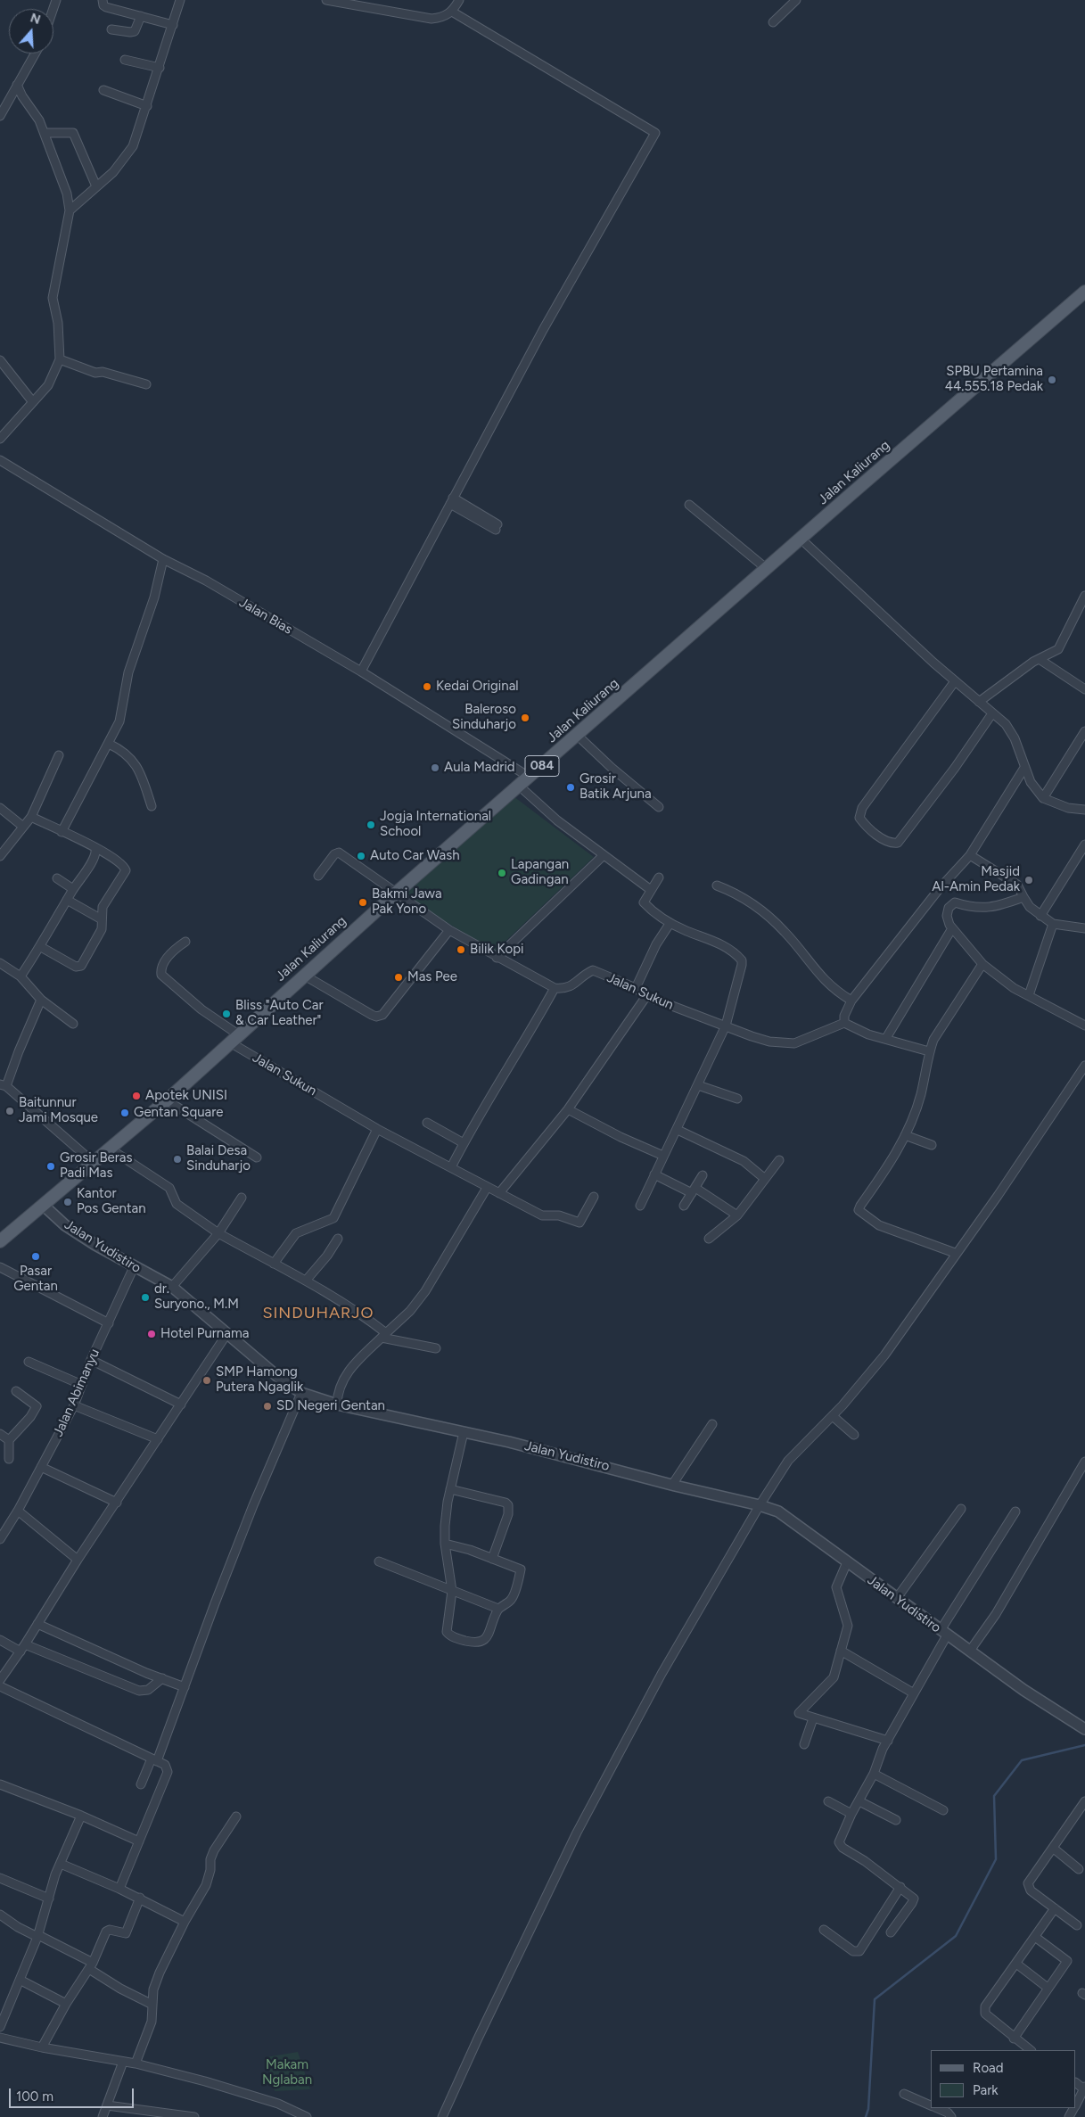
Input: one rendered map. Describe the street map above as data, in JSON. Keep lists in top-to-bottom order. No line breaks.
{"streets":{"main road":["Jalan Kaliurang","084"],"street":["Jalan Bias","Jalan Sukun","Jalan Yudistiro","Jalan Abimanyu"]},"crossings":[["Jalan Kaliurang","Jalan Bias"],["Jalan Kaliurang","Jalan Sukun"],["Jalan Kaliurang","Jalan Yudistiro"],["Jalan Yudistiro","Jalan Abimanyu"]],"districts":["SINDUHARJO"],"parks":["Makam Nglaban"],"places":["SPBU Pertamina 44.555.18 Pedak","Kedai Original","Baleroso Sinduharjo","Aula Madrid","Grosir Batik Arjuna","Jogja International School","Auto Car Wash","Lapangan Gadingan","Masjid Al-Amin Pedak","Bakmi Jawa Pak Yono","Bilik Kopi","Mas Pee","Bliss \"Auto Car & Car Leather\"","Apotek UNISI","Baitunnur Jami Mosque","Gentan Square","Balai Desa Sinduharjo","Grosir Beras Padi Mas","Kantor Pos Gentan","Pasar Gentan","dr. Suryono., M.M","Hotel Purnama","SMP Hamong Putera Ngaglik","SD Negeri Gentan"],"legend":["Road","Park"],"scale_bar":"100 m","north":"top"}
